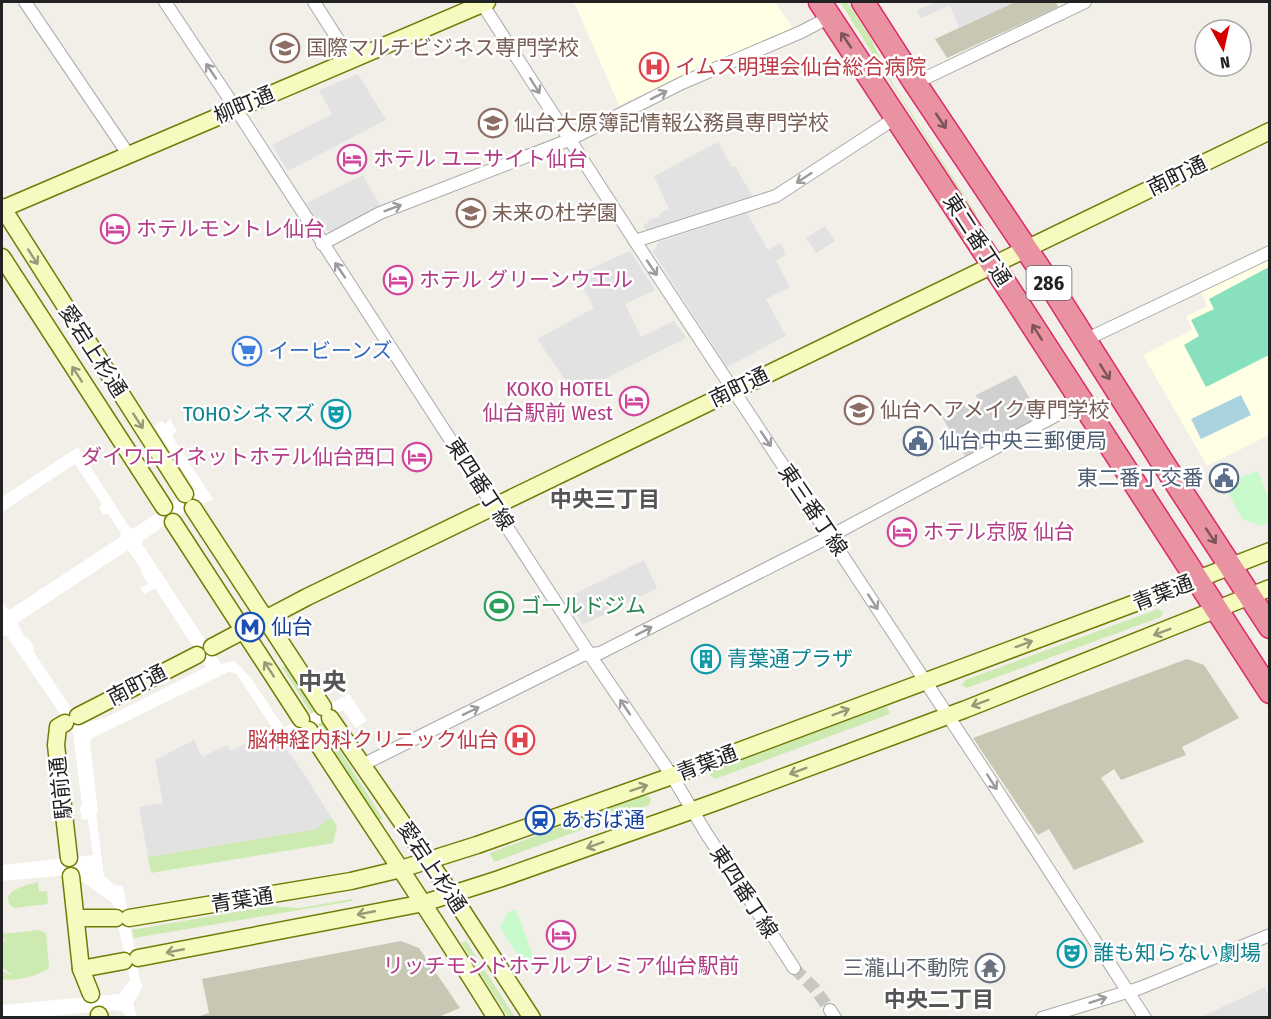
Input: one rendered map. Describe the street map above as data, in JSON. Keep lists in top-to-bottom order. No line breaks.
{"streets":{"highway":["東二番丁通","286"],"street":["柳町通","南町通","愛宕上杉通","東四番丁線","東三番丁線","青葉通","駅前通"]},"crossings":[["柳町通","愛宕上杉通"],["柳町通","東四番丁線"],["柳町通","東三番丁線"],["南町通","東二番丁通"],["南町通","愛宕上杉通"],["南町通","東四番丁線"],["南町通","東三番丁線"],["南町通","駅前通"],["東二番丁通","青葉通"],["愛宕上杉通","青葉通"],["東四番丁線","青葉通"],["東三番丁線","青葉通"]],"one_way":["東四番丁線","東三番丁線"],"districts":["中央三丁目","中央","中央二丁目"],"places":{"school or university":["国際マルチビジネス専門学校","仙台大原簿記情報公務員専門学校","未来の杜学園","仙台ヘアメイク専門学校"],"hospital":["イムス明理会仙台総合病院","脳神経内科クリニック仙台"],"hotel":["ホテル ユニサイト仙台","ホテルモントレ仙台","ホテル グリーンウエル","KOKO HOTEL 仙台駅前 West","ダイワロイネットホテル仙台西口","ホテル京阪 仙台","リッチモンドホテルプレミア仙台駅前"],"supermarket":["イービーンズ"],"theatre":["TOHOシネマズ","誰も知らない劇場"],"public building":["仙台中央三郵便局","東二番丁交番"],"sports":["ゴールドジム"],"metro station":["仙台"],"building":["青葉通プラザ"],"station":["あおば通"],"temple":["三瀧山不動院"]},"north":"bottom"}
